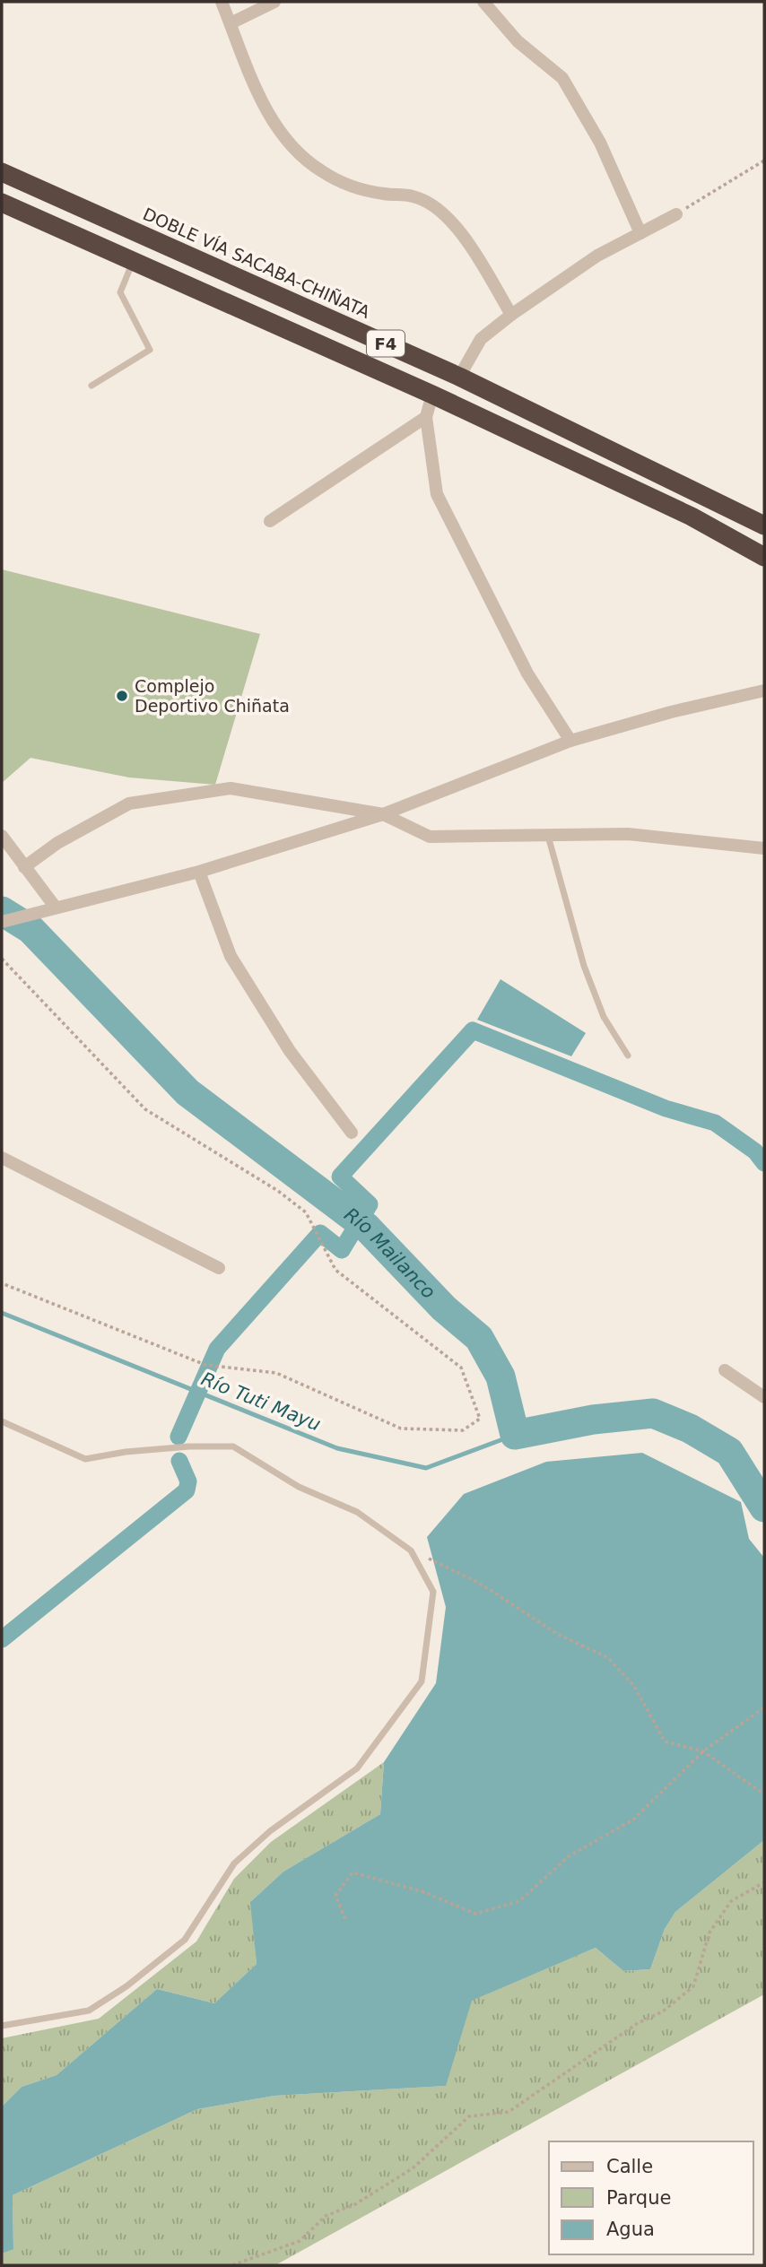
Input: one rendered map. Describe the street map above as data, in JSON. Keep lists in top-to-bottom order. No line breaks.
{"streets":{"highway":["DOBLE VÍA SACABA-CHIÑATA","F4"]},"water":["Río Mailanco","Río Tuti Mayu"],"places":["Complejo Deportivo Chiñata"],"legend":["Calle","Parque","Agua"]}
